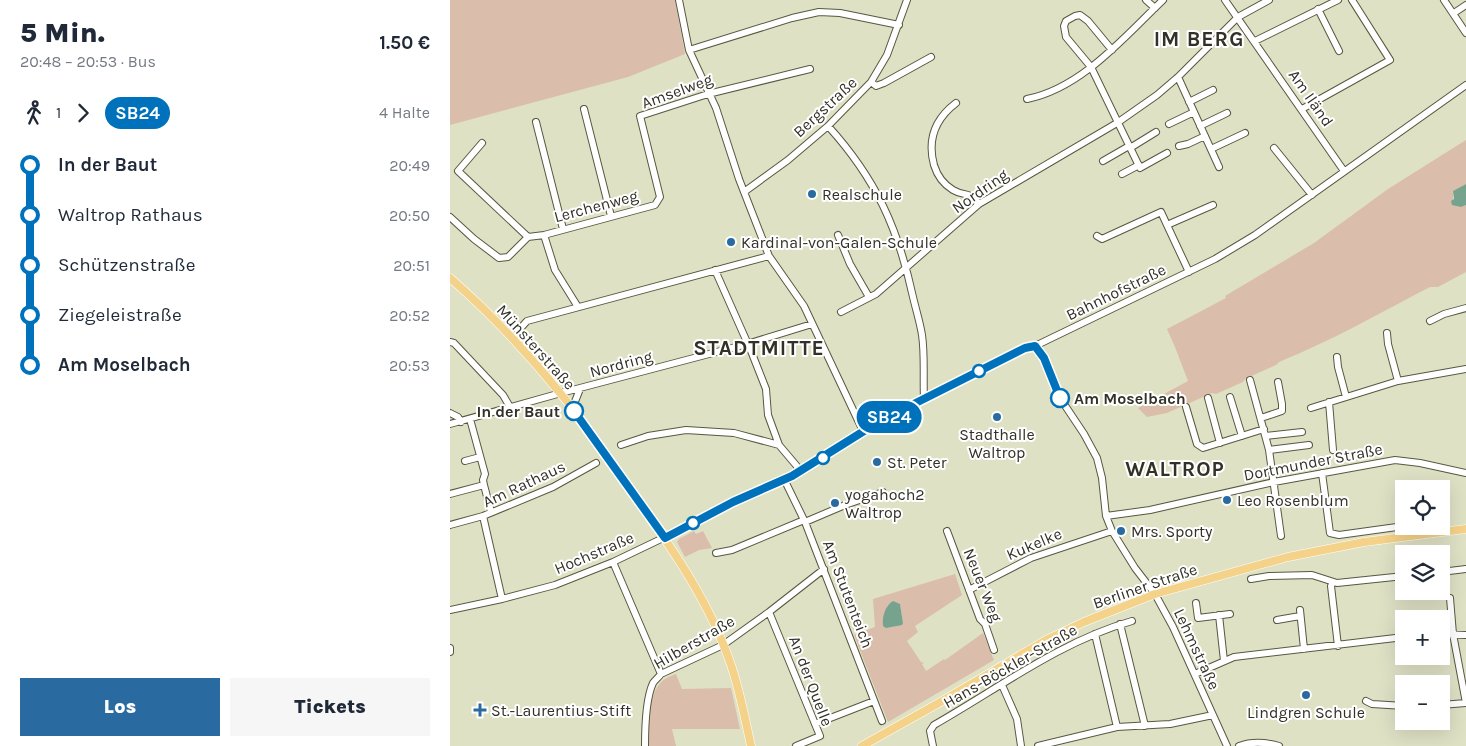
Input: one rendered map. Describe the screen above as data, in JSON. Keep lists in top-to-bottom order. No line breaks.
{"streets":{"main road":["Münsterstraße","Berliner Straße"],"street":["Amselweg","Am Iländ","Bergstraße","Nordring","Lerchenweg","Bahnhofstraße","Dortmunder Straße","Am Rathaus","Kukelke","Hochstraße","Neuer Weg","Am Stutenteich","Hilberstraße","Lehmstraße","Hans-Böckler-Straße","An der Quelle"]},"crossings":[["Amselweg","Lerchenweg"],["Am Iländ","Nordring"],["Am Iländ","Bahnhofstraße"],["Nordring","Münsterstraße"],["Bahnhofstraße","Hochstraße"],["Münsterstraße","Hochstraße"],["Münsterstraße","Hilberstraße"],["Dortmunder Straße","Lehmstraße"],["Am Rathaus","Hochstraße"],["Kukelke","Neuer Weg"],["Kukelke","Lehmstraße"],["Hochstraße","Am Stutenteich"],["Berliner Straße","Lehmstraße"],["Am Stutenteich","Hilberstraße"],["Hilberstraße","An der Quelle"]],"districts":["IM BERG","STADTMITTE","WALTROP"],"places":{"other":["Realschule","Kardinal-von-Galen-Schule","Am Moselbach","In der Baut","Stadthalle Waltrop","St. Peter","Leo Rosenblum","yogahoch2 Waltrop","Mrs. Sporty","Lindgren Schule"],"health":["St.-Laurentius-Stift"]},"lines":["bus line SB24"],"page":{"heading":["5 Min.","20:48 – 20:53 · Bus","1.50 €"],"on_map":"SB24","legs":["1","SB24","4 Halte"],"list":[{"name":"In der Baut","value":"20:49"},{"name":"Waltrop Rathaus","value":"20:50"},{"name":"Schützenstraße","value":"20:51"},{"name":"Ziegeleistraße","value":"20:52"},{"name":"Am Moselbach","value":"20:53"}],"map_buttons":["+","−"],"buttons":["Los","Tickets"]}}
